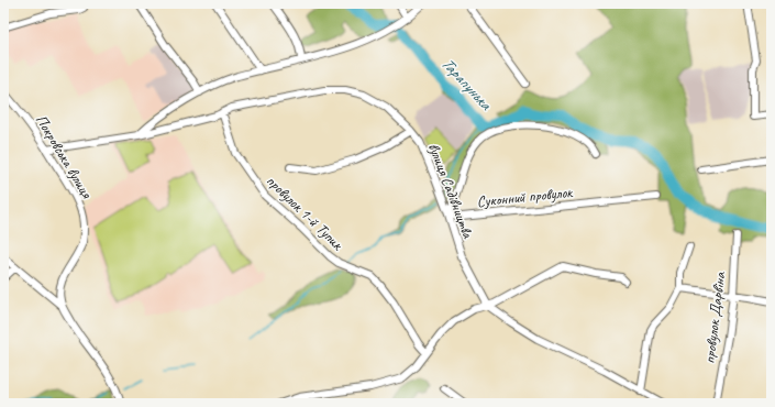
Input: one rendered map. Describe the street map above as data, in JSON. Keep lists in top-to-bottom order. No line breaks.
{"streets":{"street":["Покровська вулиця","вулиця Садівництва","Суконний провулок","провулок 1-й Тупик","провулок Дарвіна"]},"crossings":[["Покровська вулиця","вулиця Садівництва"],["вулиця Садівництва","Суконний провулок"],["вулиця Садівництва","провулок 1-й Тупик"]],"water":["Тарапунька"]}
